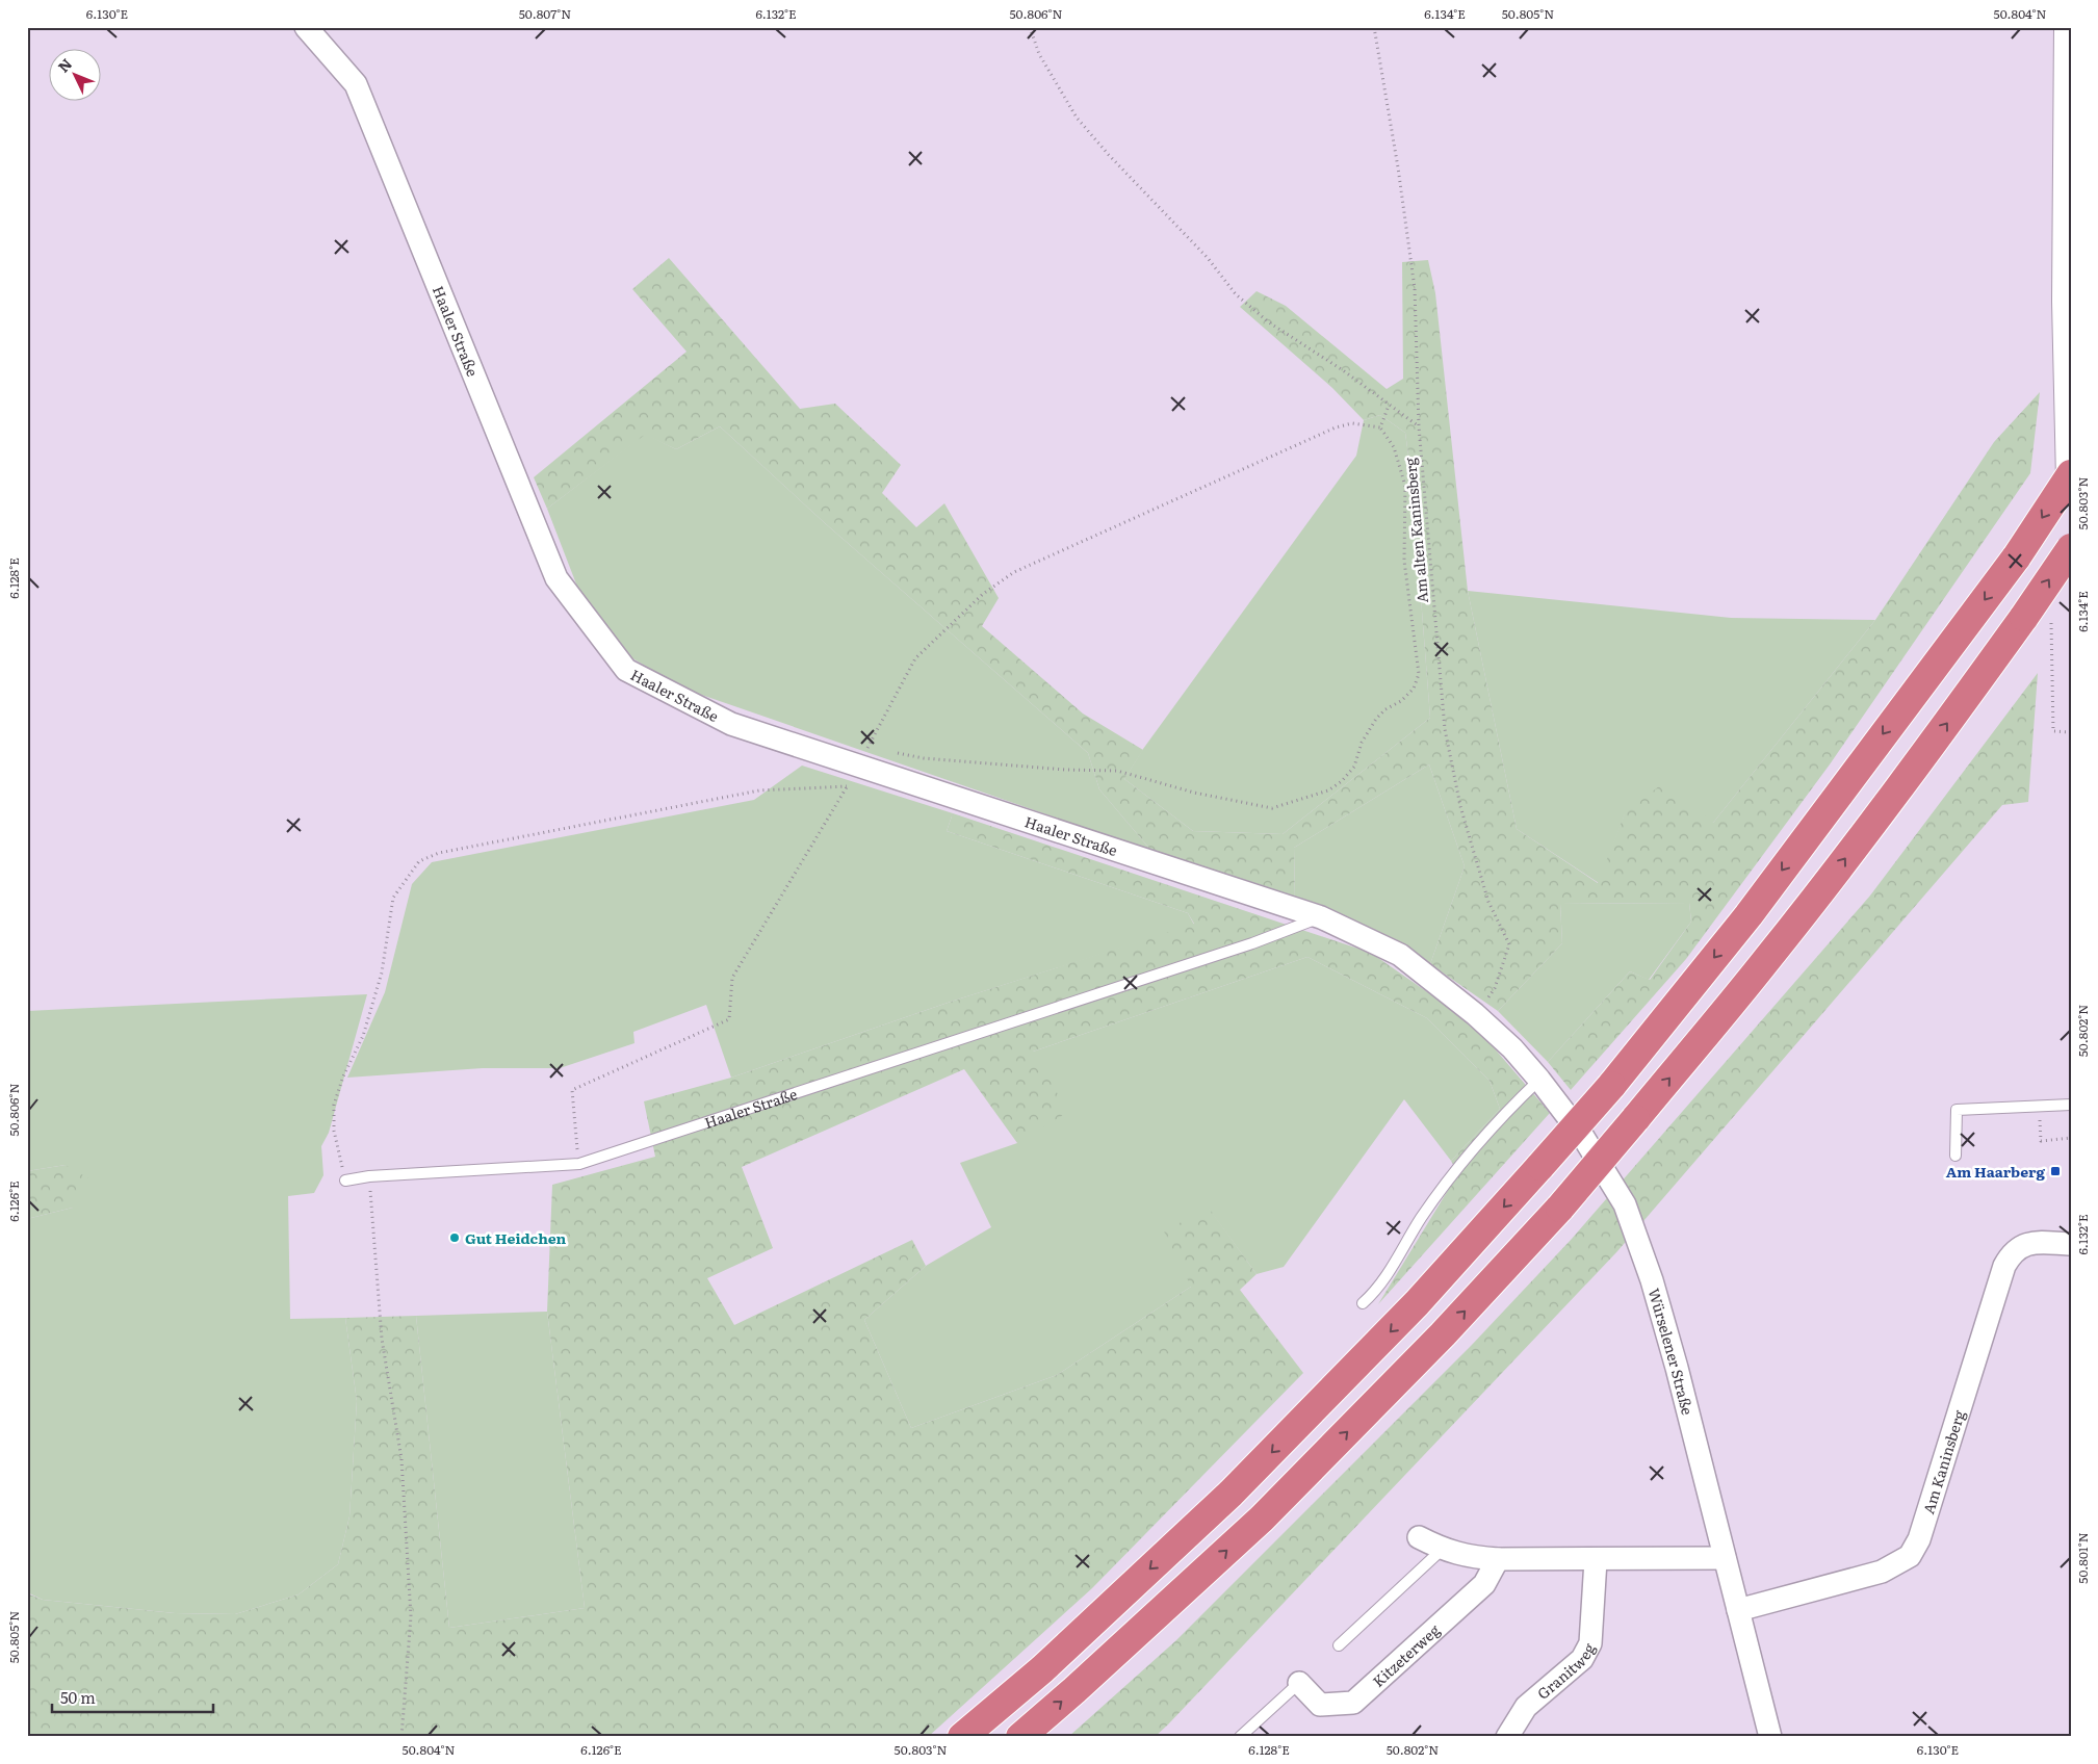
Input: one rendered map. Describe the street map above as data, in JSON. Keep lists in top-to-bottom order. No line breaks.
{"streets":{"street":["Haaler Straße","Würselener Straße","Am Kaninsberg","Kitzeterweg","Granitweg"],"path":["Am alten Kaninsberg"]},"crossings":[["Haaler Straße","Am alten Kaninsberg"],["Haaler Straße","Würselener Straße"],["Am alten Kaninsberg","Würselener Straße"],["Würselener Straße","Am Kaninsberg"]],"places":{"transit":["Am Haarberg"],"other":["Gut Heidchen"]},"scale_bar":"50 m","north":"top left","coordinates":["6.130°E","50.807°N","6.132°E","50.806°N","6.134°E","50.805°N","50.804°N","50.803°N","6.128°E","50.802°N","6.126°E","50.801°N"]}
